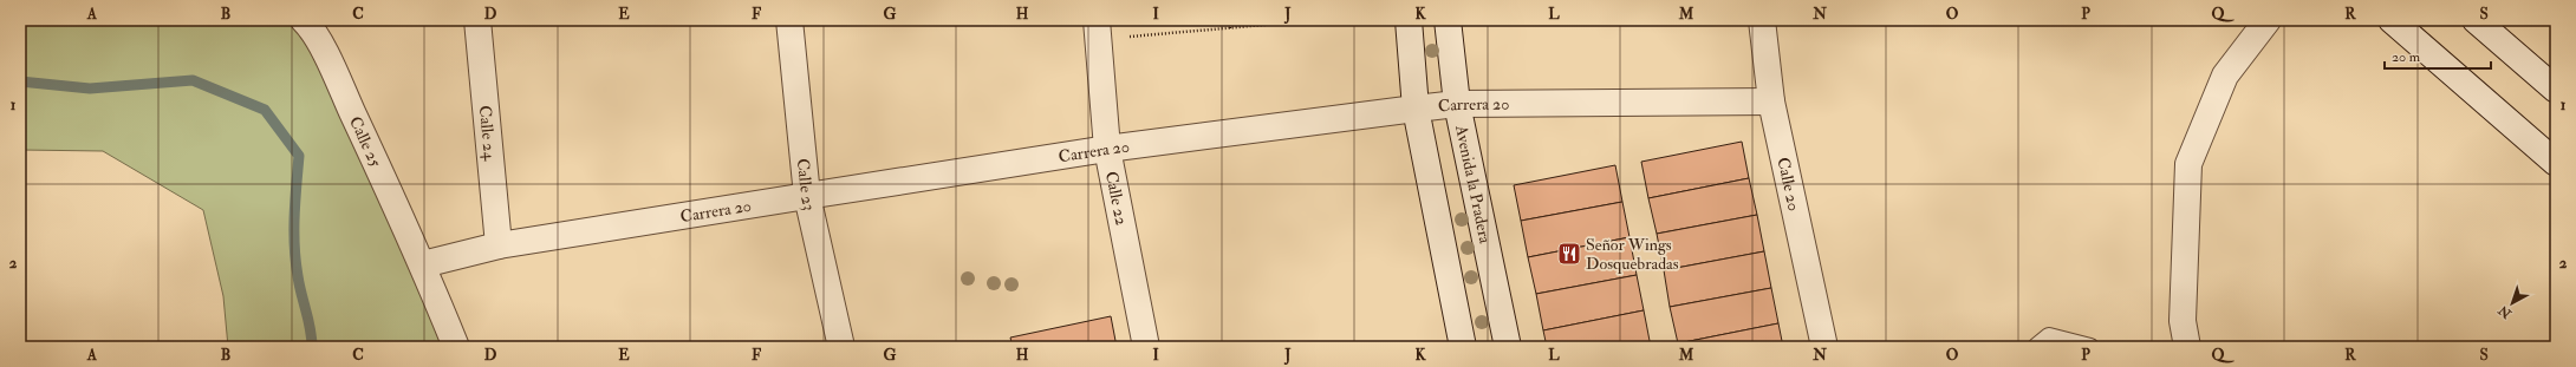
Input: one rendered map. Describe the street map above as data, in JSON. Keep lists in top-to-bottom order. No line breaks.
{"streets":{"street":["Carrera 20","Calle 24","Calle 25","Avenida la Pradera","Calle 20","Calle 23","Calle 22"]},"crossings":[["Carrera 20","Calle 24"],["Carrera 20","Calle 25"],["Carrera 20","Avenida la Pradera"],["Carrera 20","Calle 20"],["Carrera 20","Calle 23"],["Carrera 20","Calle 22"]],"places":{"restaurant":["Señor Wings Dosquebradas"]},"scale_bar":"20 m","north":"bottom left","grid":{"columns":["A","B","C","D","E","F","G","H","I","J","K","L","M","N","O","P","Q","R","S"],"rows":["1","2"]}}
